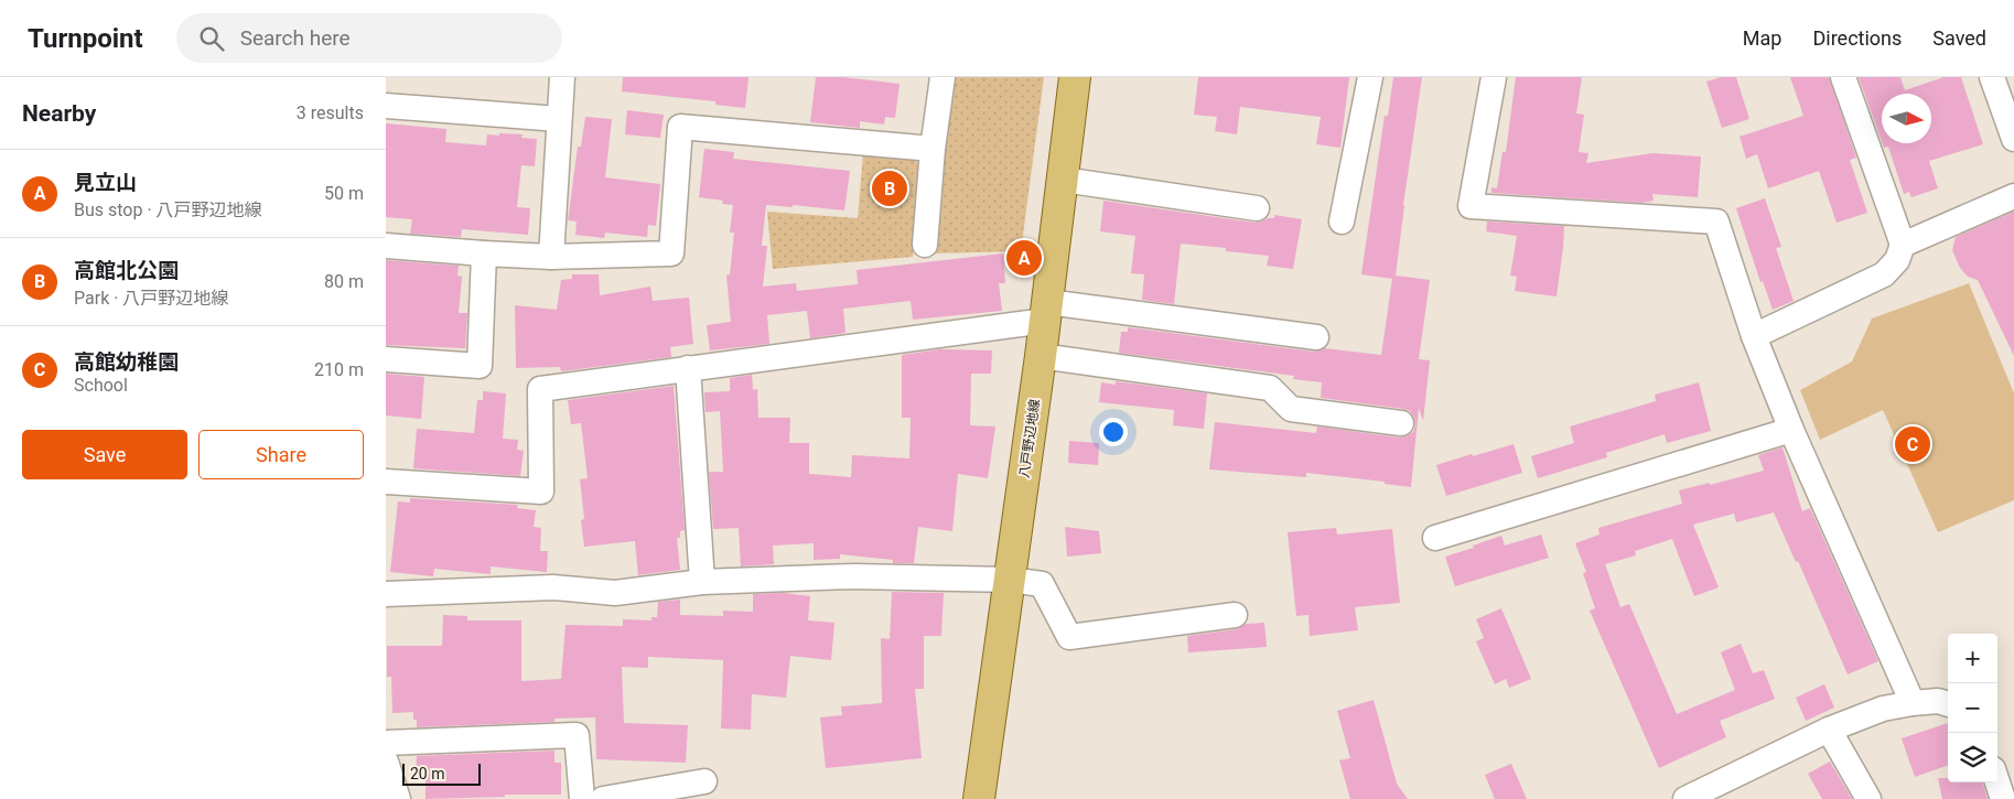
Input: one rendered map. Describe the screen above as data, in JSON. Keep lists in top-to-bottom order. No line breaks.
{"streets":{"main road":["八戸野辺地線"]},"scale_bar":"20 m","north":"right","page":{"header":"Turnpoint","search":"Search here","nav":["Map","Directions","Saved"],"heading":["Nearby","3 results"],"list":[{"mark":"A","name":"見立山","note":"Bus stop · 八戸野辺地線","value":"50 m"},{"mark":"B","name":"高館北公園","note":"Park · 八戸野辺地線","value":"80 m"},{"mark":"C","name":"高館幼稚園","note":"School","value":"210 m"}],"pins":["B","A","C"],"buttons":["Save","Share"],"map_buttons":["+","−"],"scale":"20 m"}}
